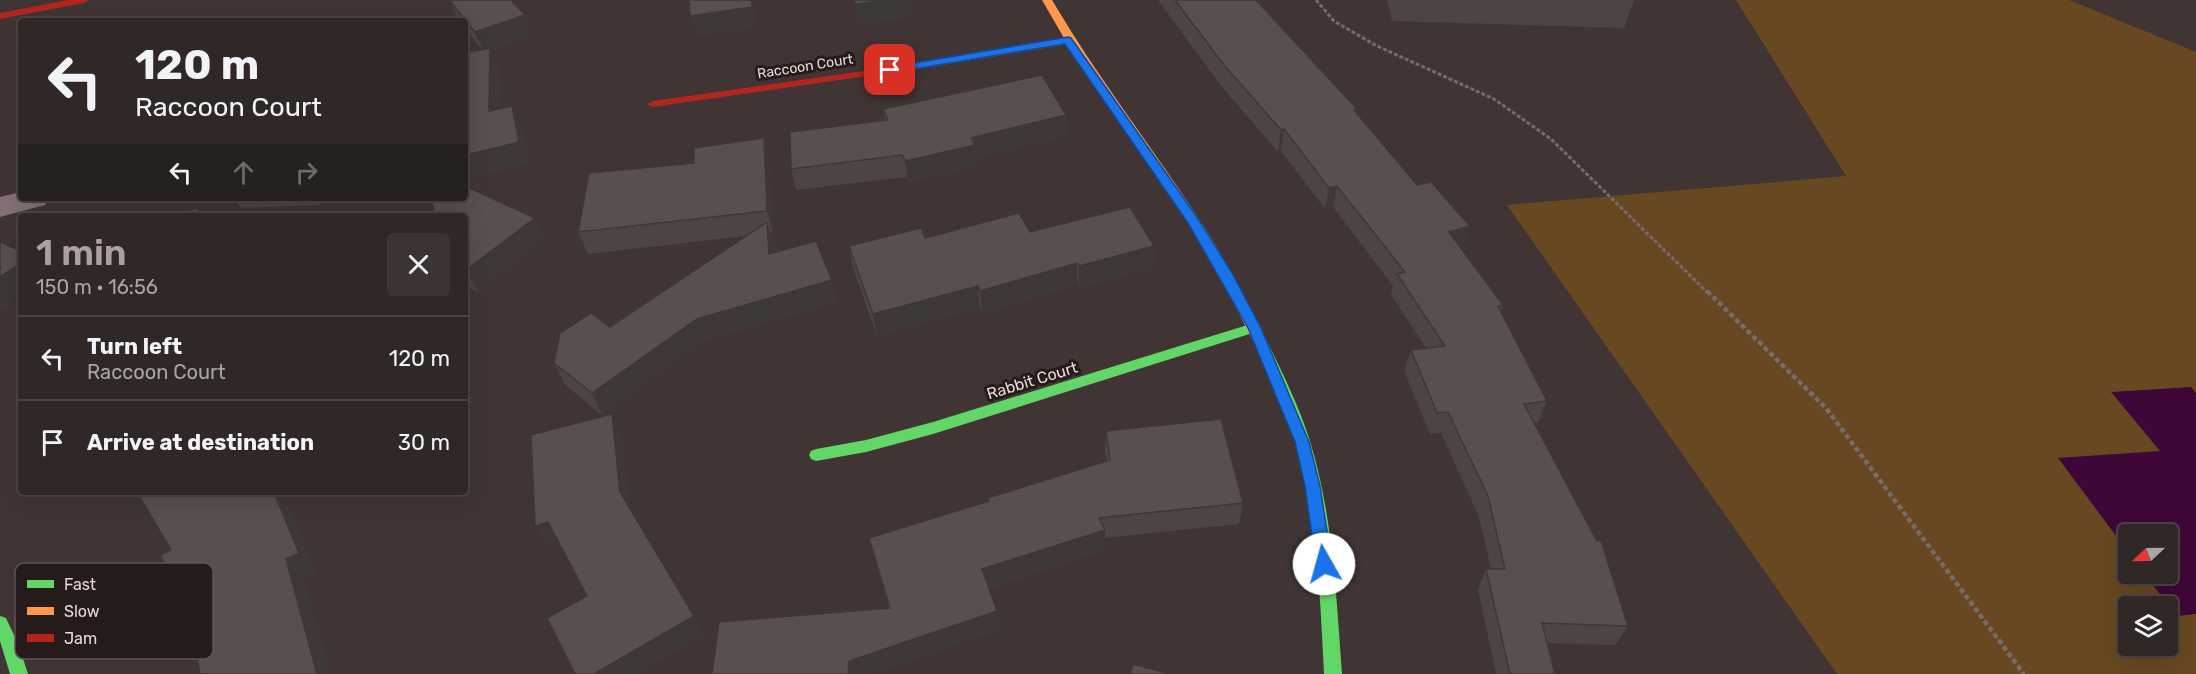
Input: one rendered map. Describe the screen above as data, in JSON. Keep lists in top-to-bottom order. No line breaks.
{"streets":{"street":["Raccoon Court","Rabbit Court"]},"legend":["Fast","Slow","Jam"],"north":"left","page":{"turn":["120 m","Raccoon Court"],"heading":["1 min","150 m · 16:56"],"list":[{"name":"Turn left","note":"Raccoon Court","value":"120 m"},{"name":"Arrive at destination","value":"30 m"}]}}
